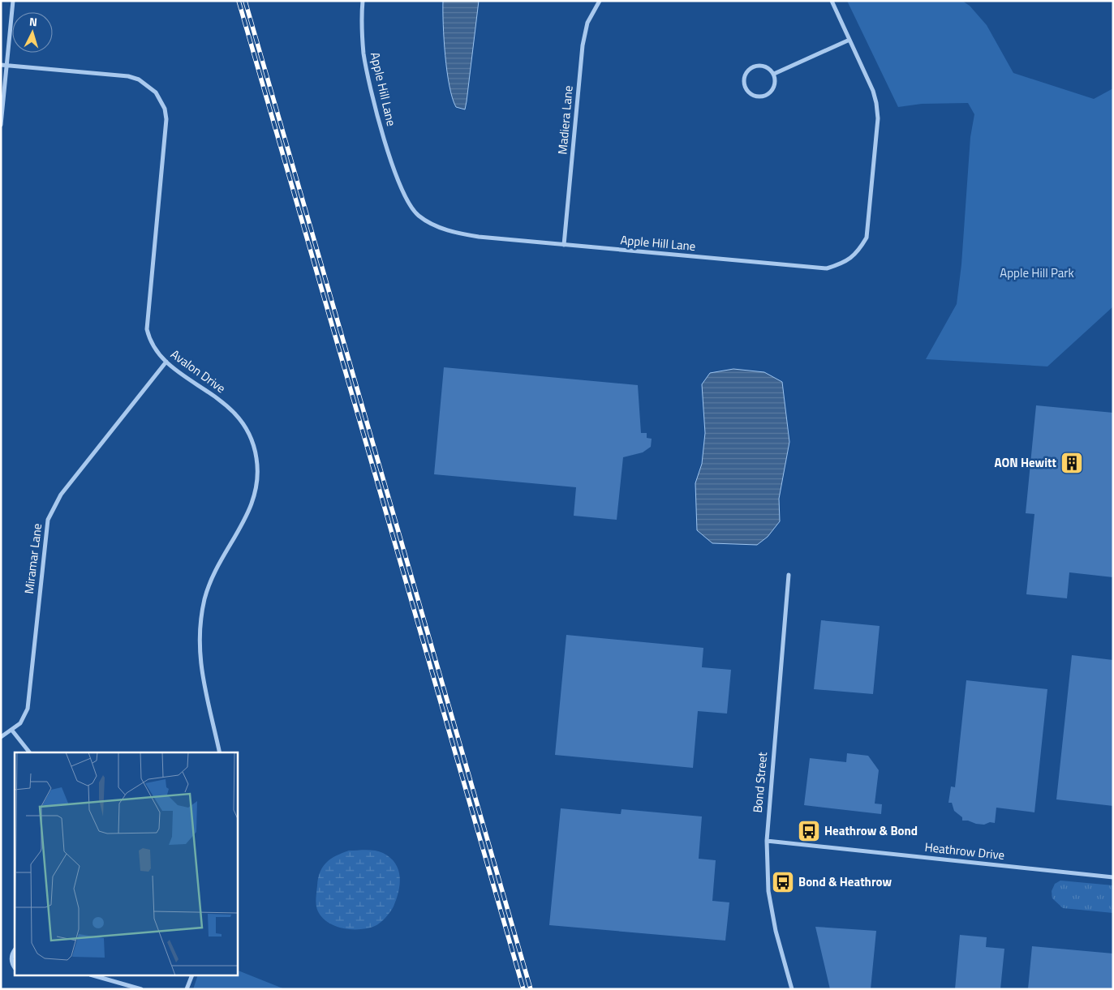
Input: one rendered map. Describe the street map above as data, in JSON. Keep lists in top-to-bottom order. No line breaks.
{"streets":{"street":["Apple Hill Lane","Madiera Lane","Avalon Drive","Miramar Lane","Bond Street","Heathrow Drive"]},"crossings":[["Apple Hill Lane","Madiera Lane"],["Avalon Drive","Miramar Lane"],["Bond Street","Heathrow Drive"]],"parks":["Apple Hill Park"],"places":{"building":["AON Hewitt"],"bus stop":["Heathrow & Bond","Bond & Heathrow"]},"north":"top"}
